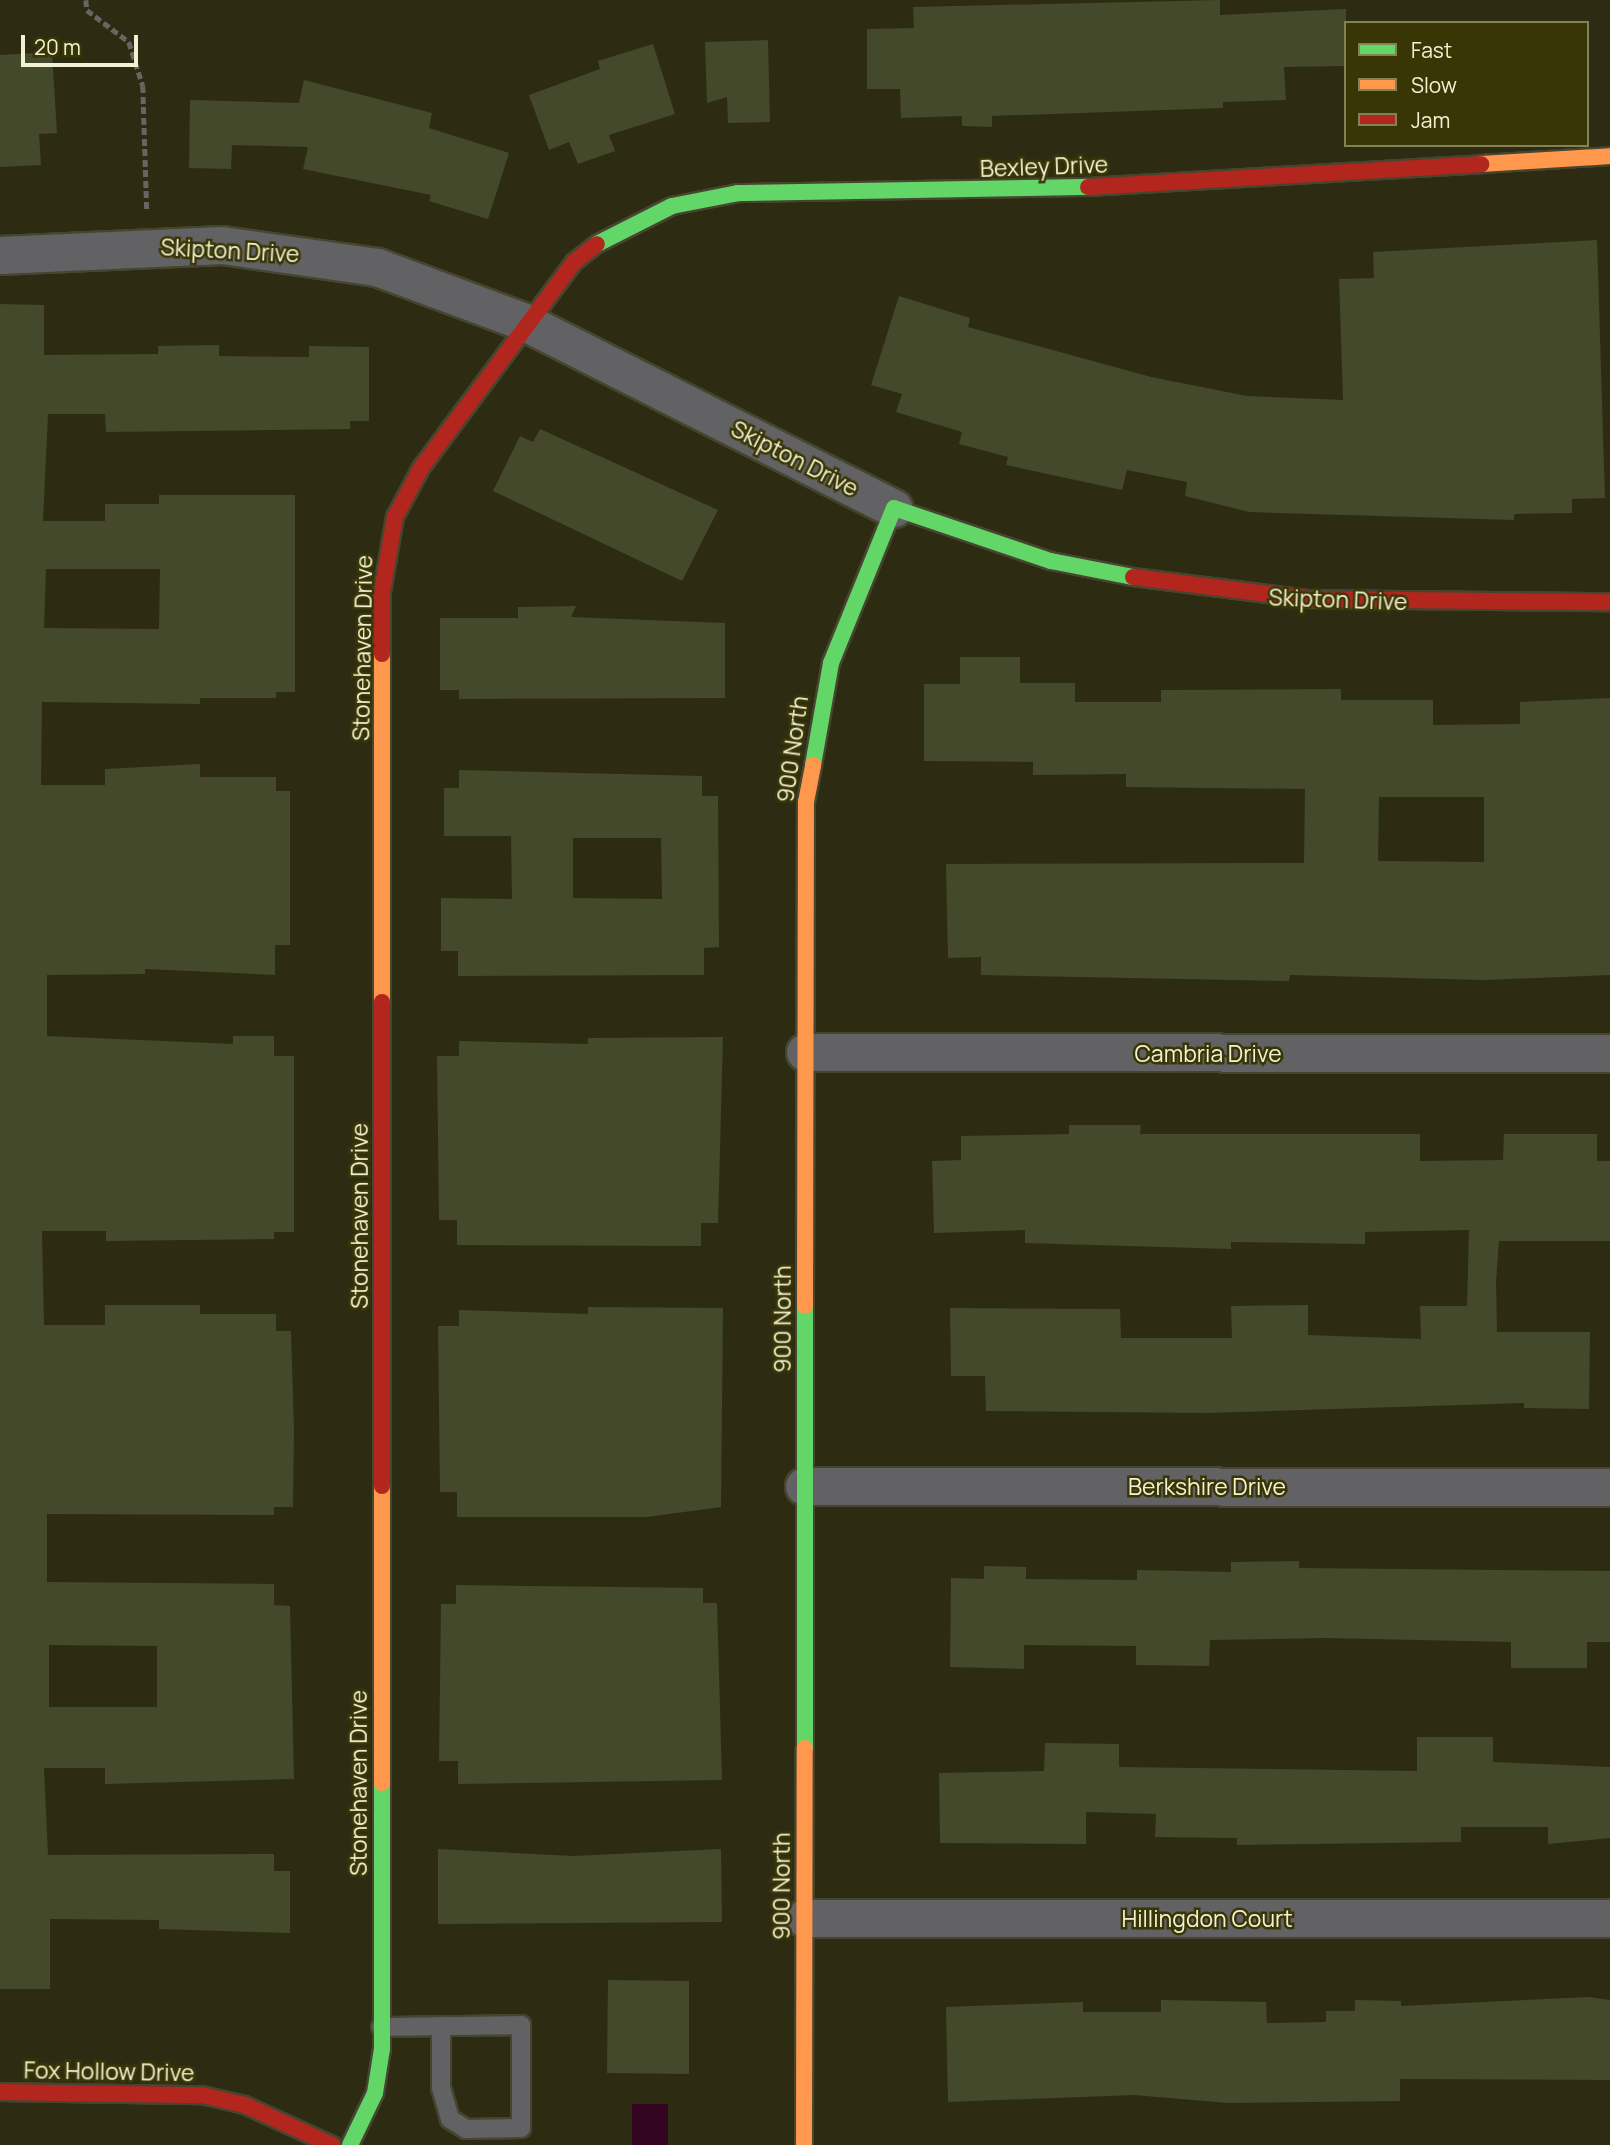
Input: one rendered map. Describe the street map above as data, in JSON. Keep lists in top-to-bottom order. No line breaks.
{"streets":{"street":["Bexley Drive","Skipton Drive","Stonehaven Drive","900 North","Cambria Drive","Berkshire Drive","Hillingdon Court","Fox Hollow Drive"]},"crossings":[["Bexley Drive","Skipton Drive"],["Bexley Drive","Stonehaven Drive"],["Skipton Drive","Stonehaven Drive"],["Skipton Drive","900 North"],["900 North","Cambria Drive"],["900 North","Berkshire Drive"],["900 North","Hillingdon Court"]],"legend":["Fast","Slow","Jam"],"scale_bar":"20 m"}
